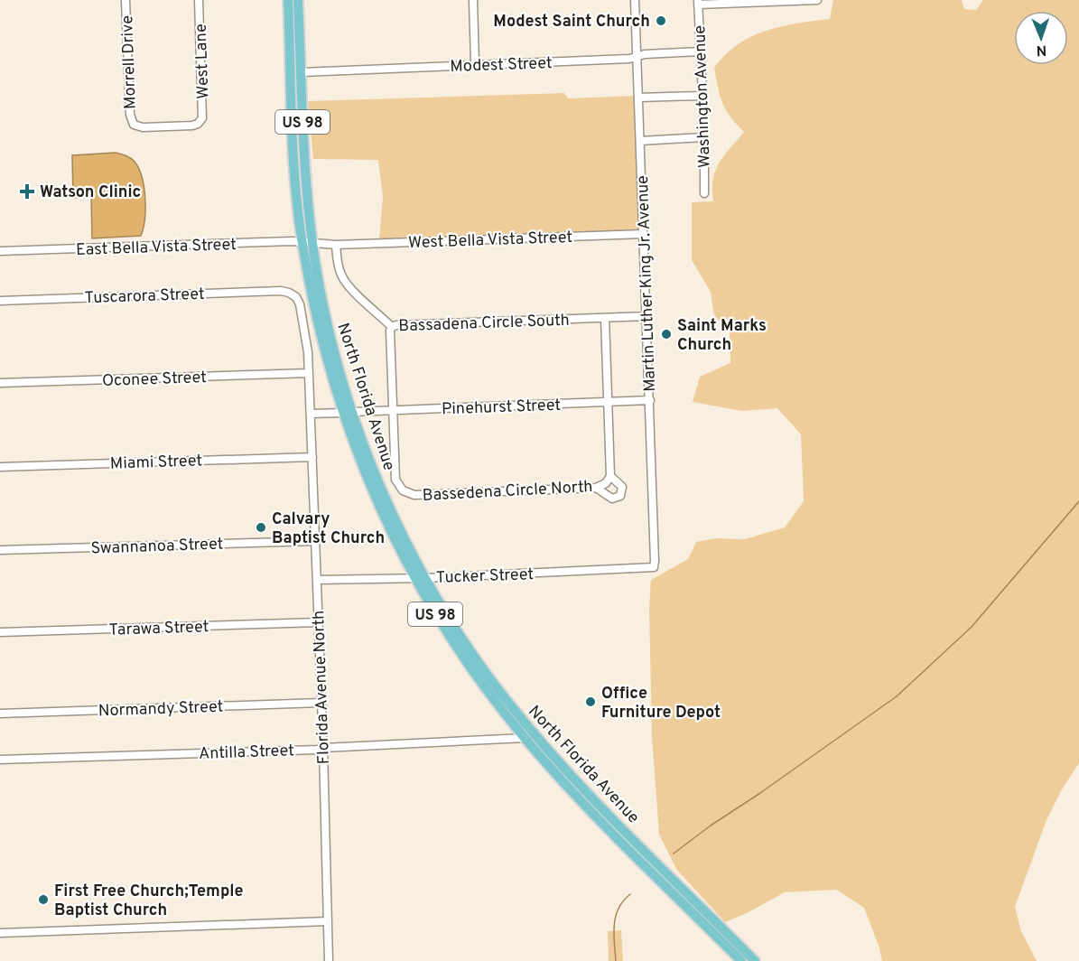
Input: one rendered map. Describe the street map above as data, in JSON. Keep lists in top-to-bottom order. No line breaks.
{"streets":{"main road":["US 98","North Florida Avenue"],"street":["West Lane","Morrell Drive","Modest Street","Washington Avenue","West Bella Vista Street","East Bella Vista Street","Martin Luther King Jr. Avenue","Tuscarora Street","Bassadena Circle South","Oconee Street","Pinehurst Street","Miami Street","Bassedena Circle North","Swannanoa Street","Tucker Street","Tarawa Street","Florida Avenue North","Normandy Street","Antilla Street"]},"crossings":[["West Lane","Morrell Drive"],["Modest Street","Washington Avenue"],["Modest Street","Martin Luther King Jr. Avenue"],["Modest Street","North Florida Avenue"],["West Bella Vista Street","East Bella Vista Street"],["West Bella Vista Street","Martin Luther King Jr. Avenue"],["West Bella Vista Street","Bassadena Circle South"],["West Bella Vista Street","North Florida Avenue"],["East Bella Vista Street","North Florida Avenue"],["Martin Luther King Jr. Avenue","Bassadena Circle South"],["Martin Luther King Jr. Avenue","Pinehurst Street"],["Martin Luther King Jr. Avenue","Tucker Street"],["Tuscarora Street","Oconee Street"],["North Florida Avenue","Pinehurst Street"],["North Florida Avenue","Tucker Street"],["North Florida Avenue","Antilla Street"],["Pinehurst Street","Bassedena Circle North"],["Pinehurst Street","Florida Avenue North"],["Miami Street","Florida Avenue North"],["Swannanoa Street","Florida Avenue North"],["Tucker Street","Florida Avenue North"],["Tarawa Street","Florida Avenue North"],["Florida Avenue North","Normandy Street"],["Florida Avenue North","Antilla Street"]],"places":{"other":["Modest Saint Church","Saint Marks Church","Calvary Baptist Church","Office Furniture Depot","First Free Church;Temple Baptist Church"],"health":["Watson Clinic"]},"north":"bottom"}
